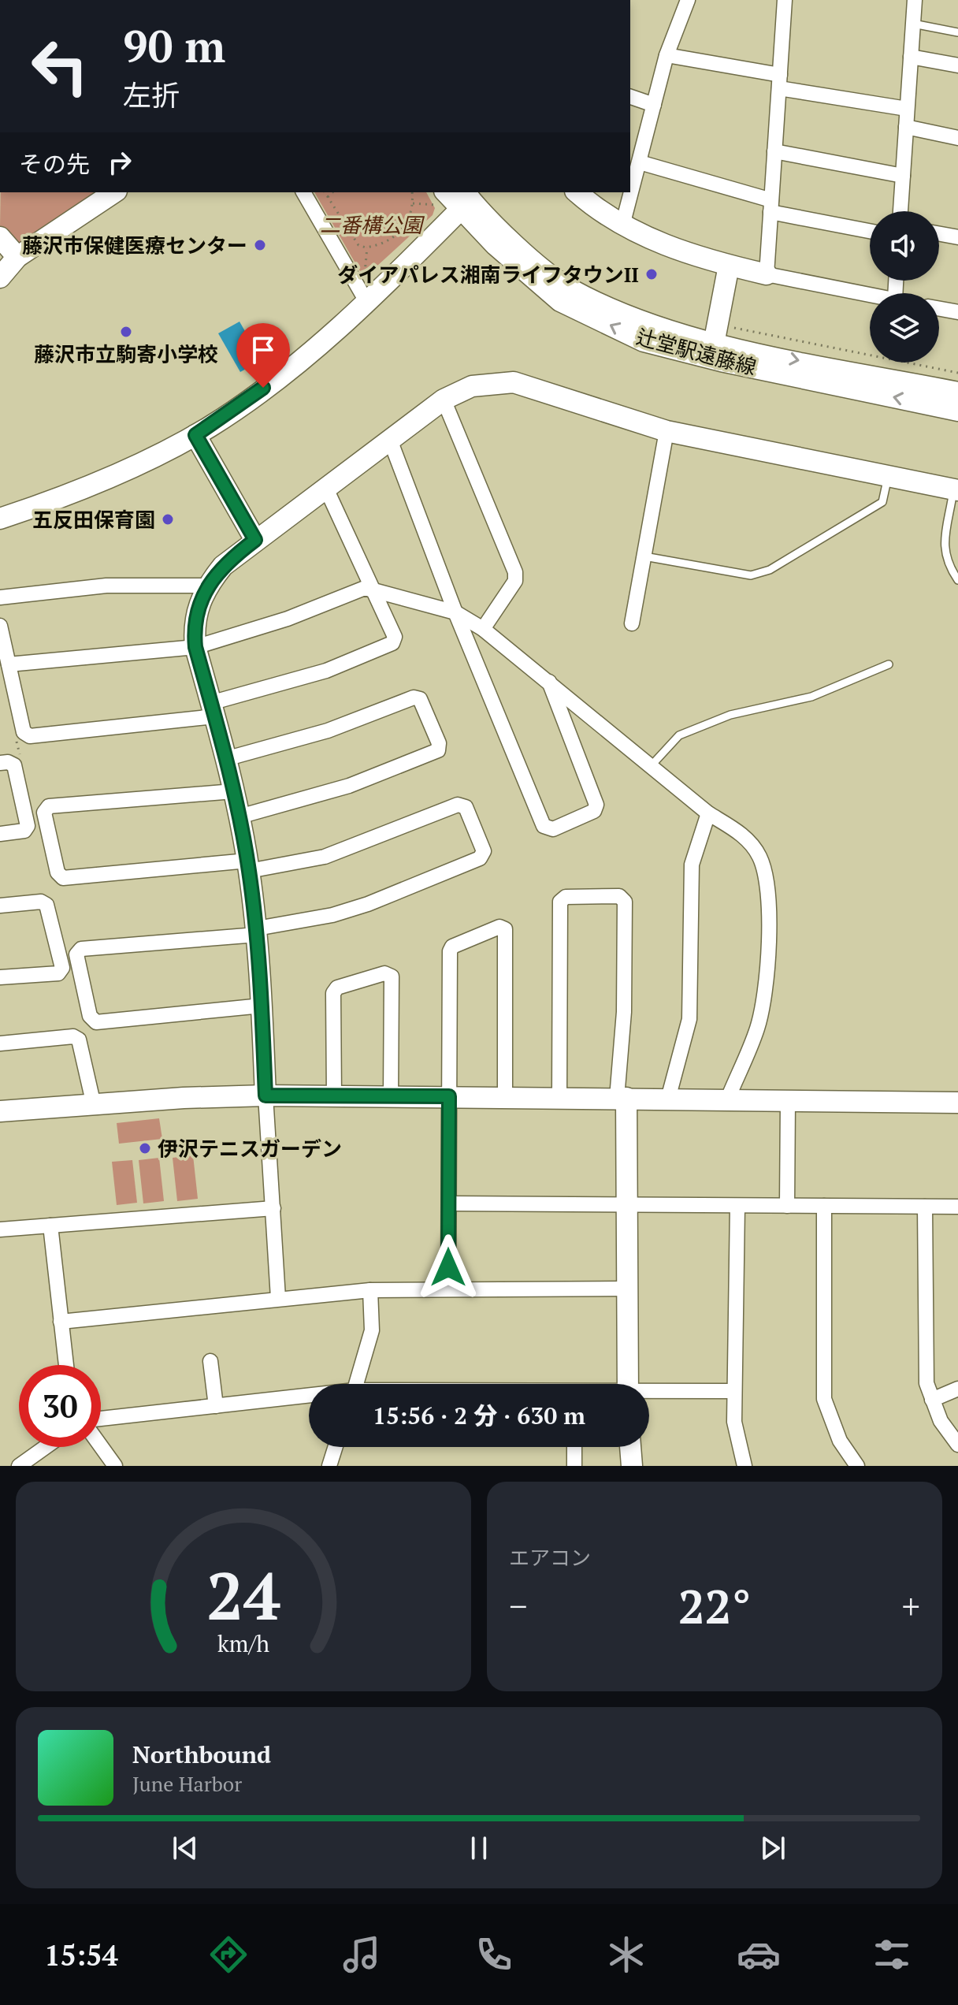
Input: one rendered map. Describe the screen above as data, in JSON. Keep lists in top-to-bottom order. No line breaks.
{"streets":{"street":["辻堂駅遠藤線"]},"parks":["二番構公園"],"places":["藤沢市保健医療センター","ダイアパレス湘南ライフタウンII","藤沢市立駒寄小学校","五反田保育園","伊沢テニスガーデン"],"page":{"turn":["90 m","左折"],"then":"その先","limit":"30","trip":"15:56 · 2 分 · 630 m","tile":"エアコン","heat":["−","22°","+"],"song":["Northbound","June Harbor"],"tabs":"15:54","gauge":["24","km/h"]}}
